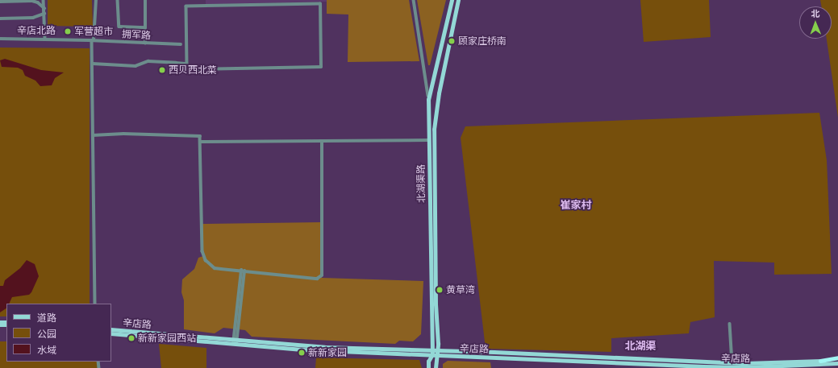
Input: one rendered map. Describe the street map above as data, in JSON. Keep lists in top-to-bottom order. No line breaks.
{"streets":{"main road":["北湖渠路","辛店路"],"street":["辛店北路","拥军路"]},"crossings":[["辛店北路","拥军路"],["北湖渠路","辛店路"]],"districts":["崔家村","北湖渠"],"places":["军营超市","顾家庄桥南","西贝西北菜","黄草湾","新新家园西站","新新家园"],"legend":["道路","公园","水域"],"north":"top"}
